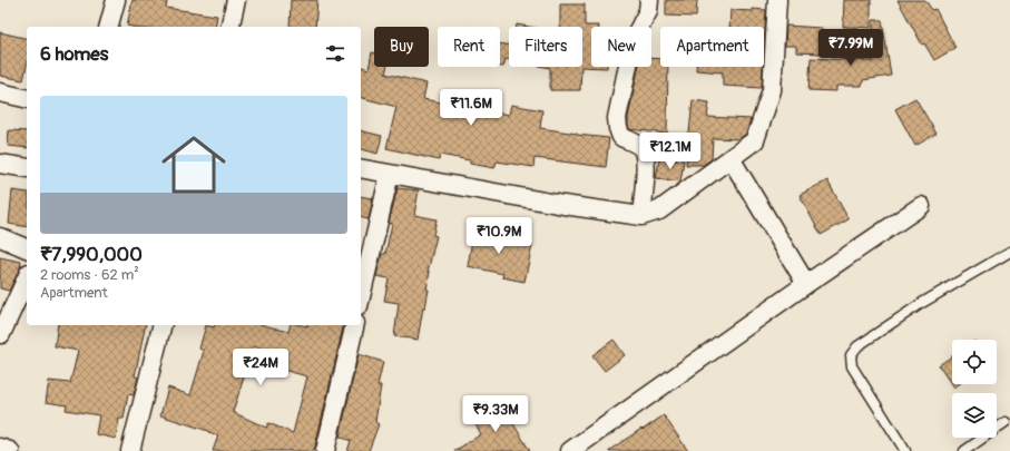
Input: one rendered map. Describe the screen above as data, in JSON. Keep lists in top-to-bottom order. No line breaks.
{"page":{"chip":["Buy","Rent","Filters","New","Apartment"],"heading":"6 homes","price":["₹7.99M","₹11.6M","₹12.1M","₹10.9M","₹24M","₹9.33M"],"list":[{"name":"₹7,990,000","note":"2 rooms · 62 m² · Apartment"}]}}
